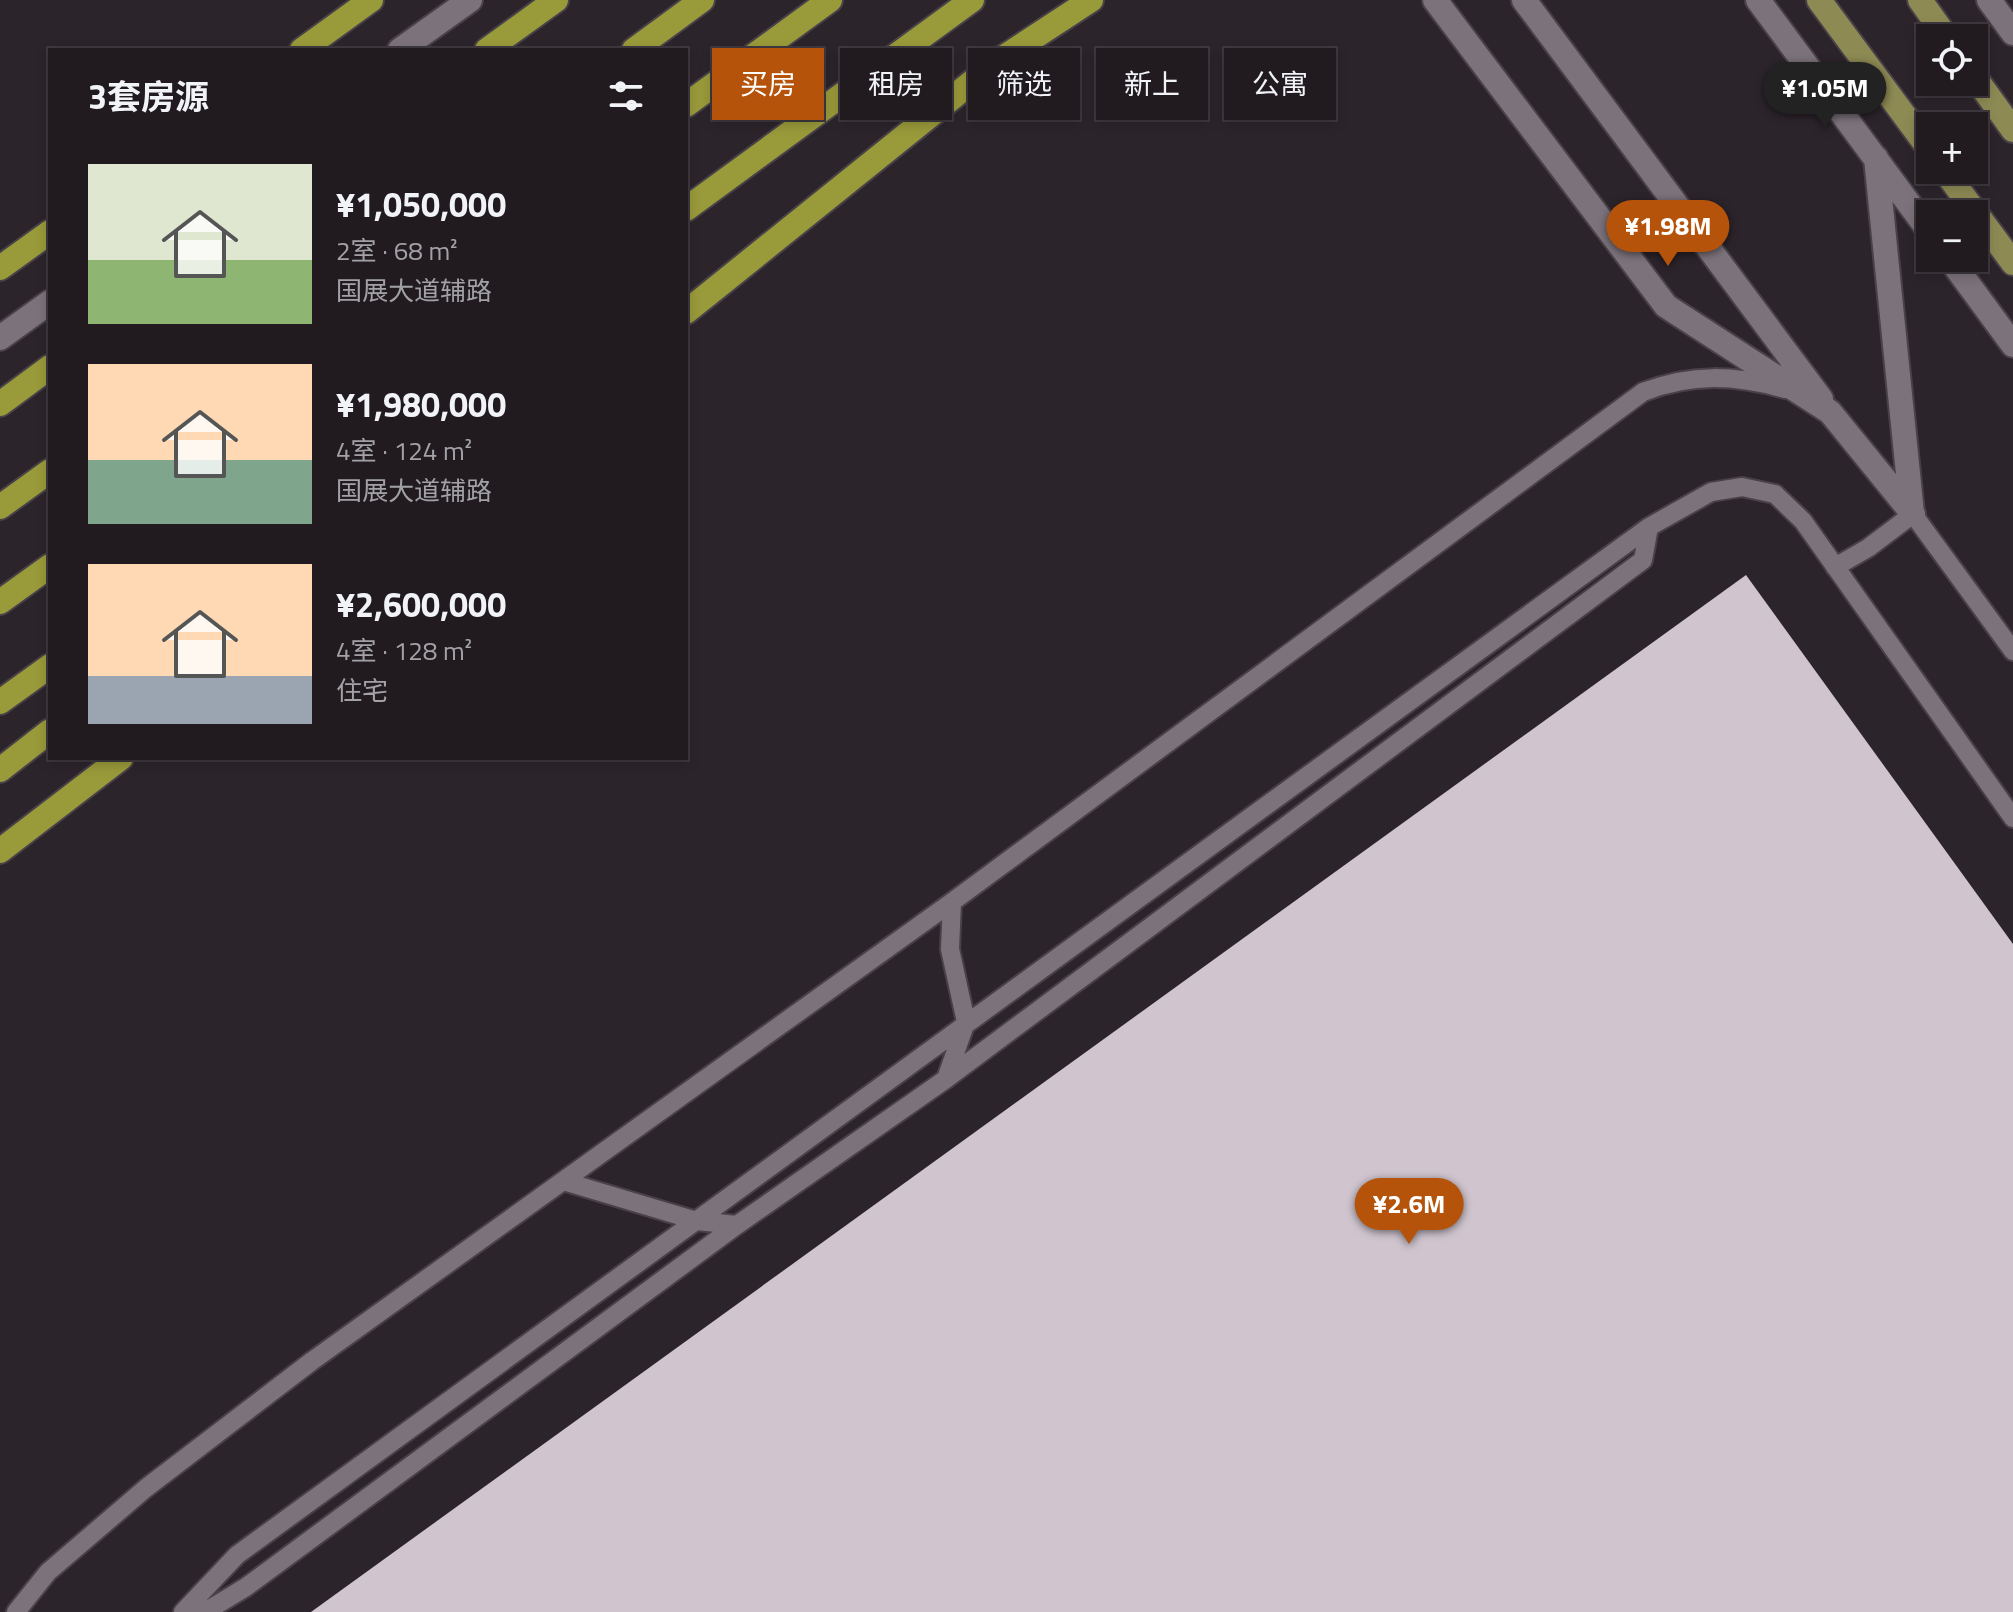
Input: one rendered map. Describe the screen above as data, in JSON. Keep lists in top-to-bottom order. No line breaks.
{"page":{"map_buttons":["+","−"],"chip":["买房","租房","筛选","新上","公寓"],"heading":"3套房源","price":["¥1.05M","¥1.98M","¥2.6M"],"list":[{"name":"¥1,050,000","note":"2室 · 68 m² · 国展大道辅路"},{"name":"¥1,980,000","note":"4室 · 124 m² · 国展大道辅路"},{"name":"¥2,600,000","note":"4室 · 128 m² · 住宅"}]}}
